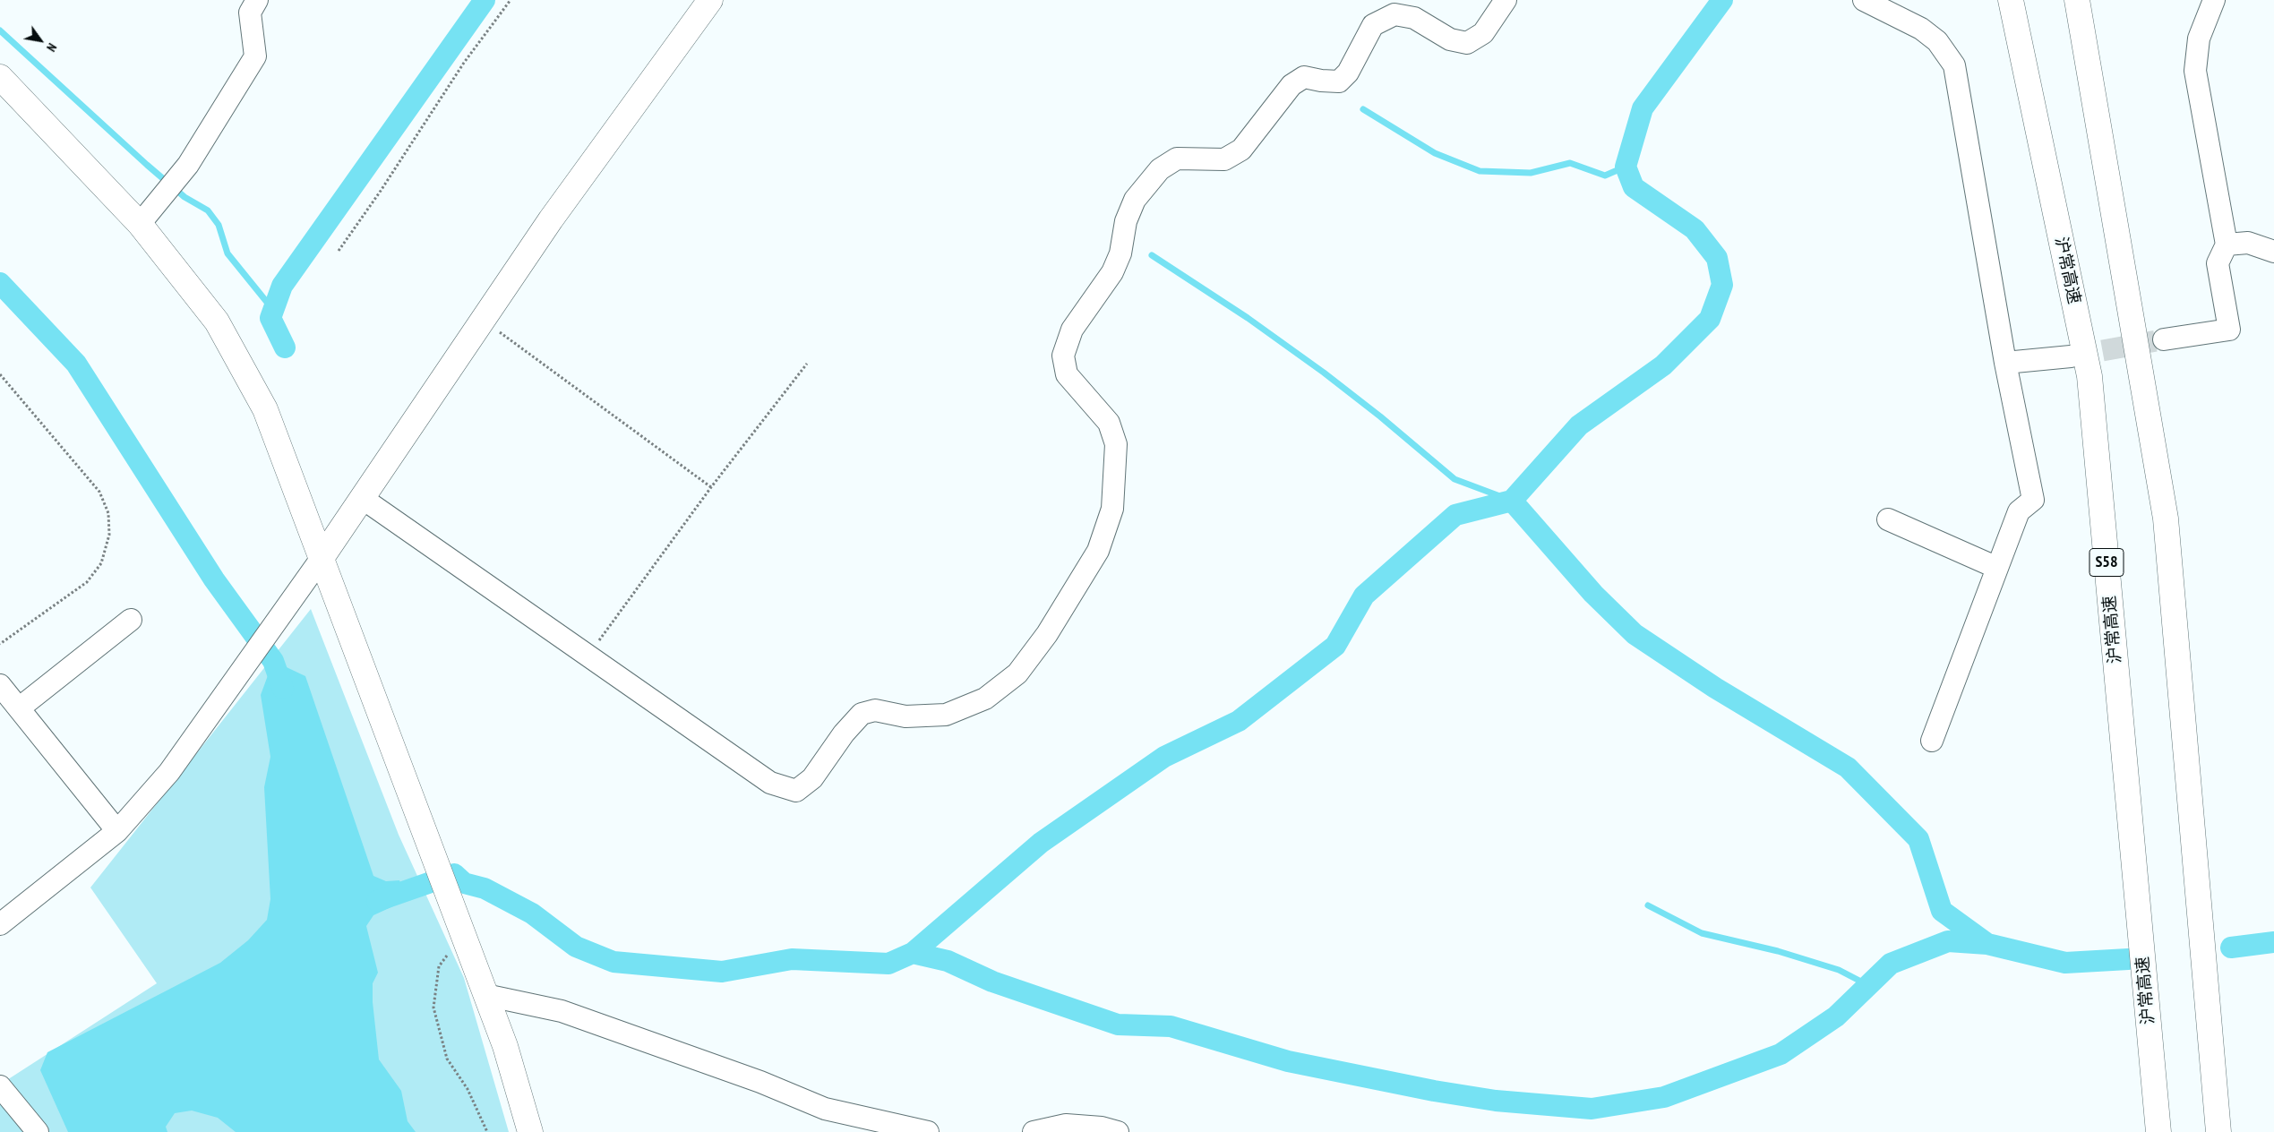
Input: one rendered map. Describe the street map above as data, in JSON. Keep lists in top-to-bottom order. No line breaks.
{"streets":{"main road":["沪常高速","S58"]},"north":"bottom right"}
